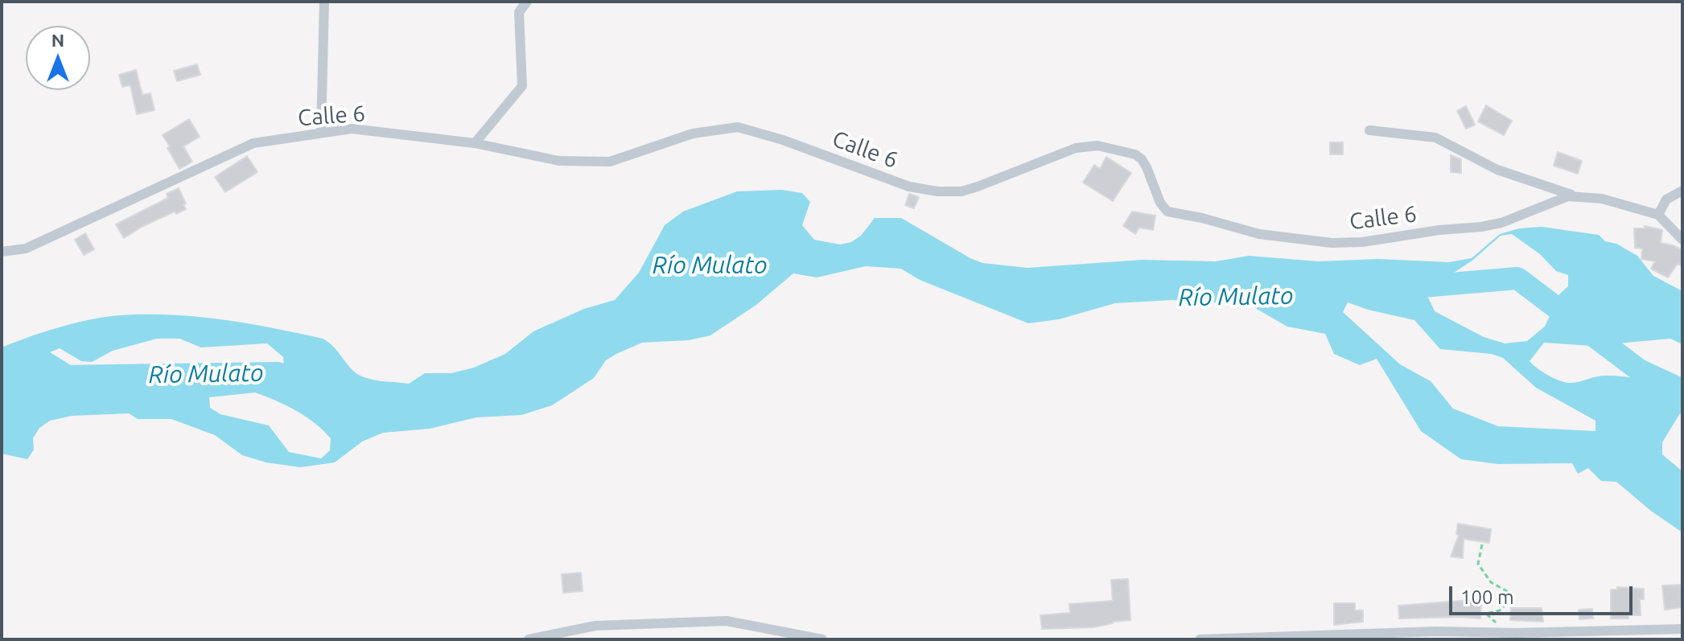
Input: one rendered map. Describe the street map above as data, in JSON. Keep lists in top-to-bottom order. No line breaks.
{"streets":{"street":["Calle 6"]},"water":["Río Mulato"],"scale_bar":"100 m","north":"top"}
